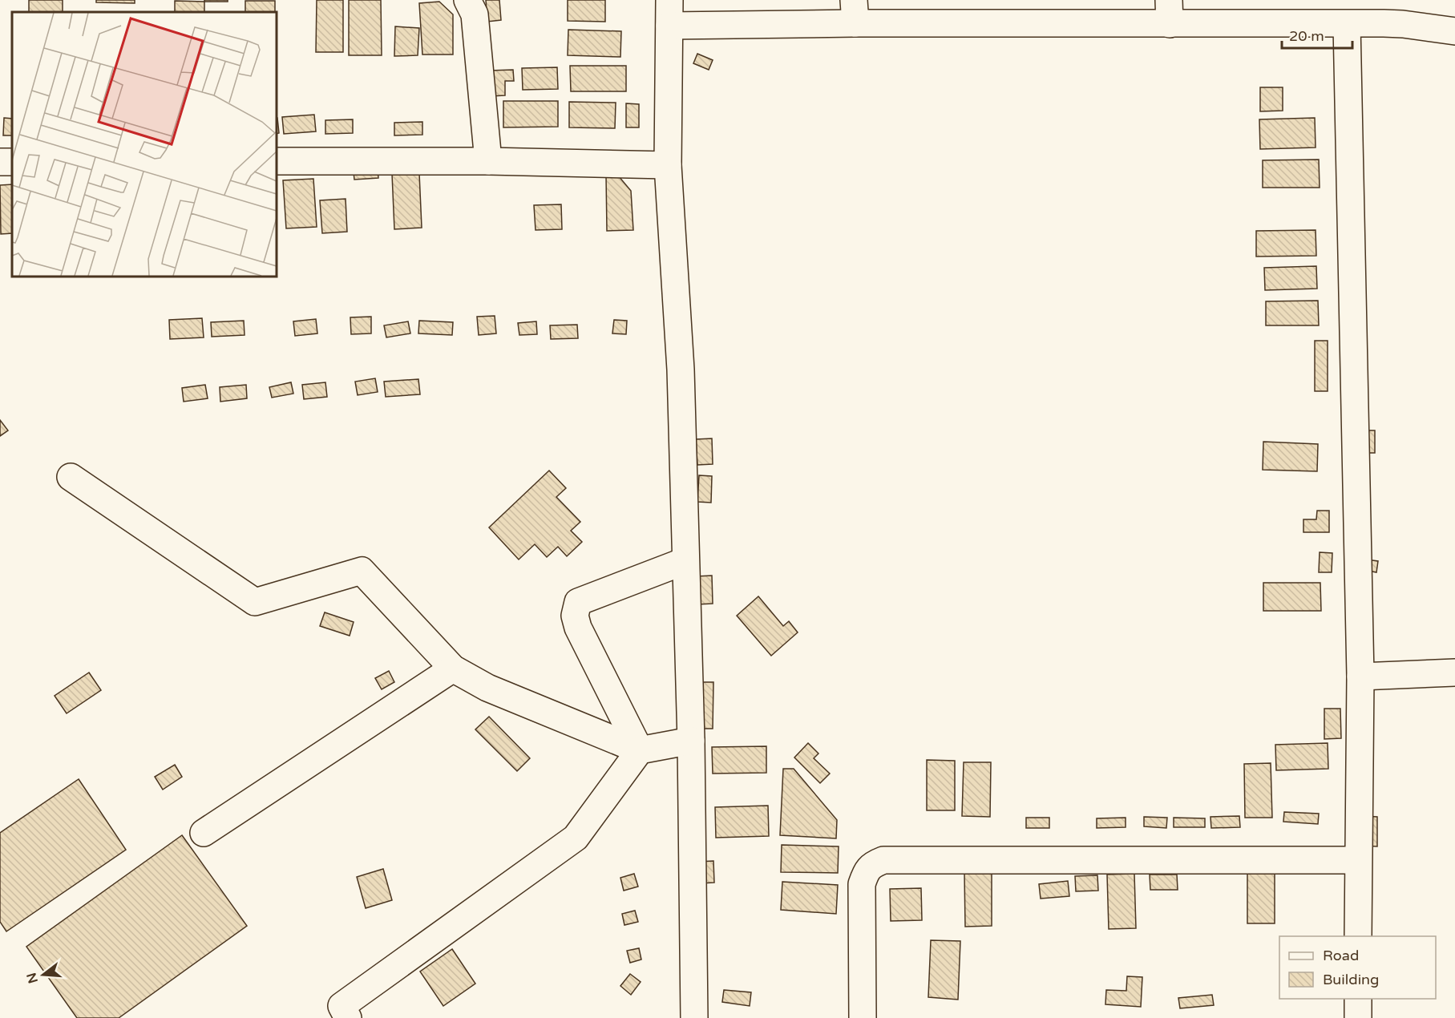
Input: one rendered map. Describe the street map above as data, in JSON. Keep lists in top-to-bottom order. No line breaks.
{"legend":["Road","Building"],"scale_bar":"20 m","north":"left"}
